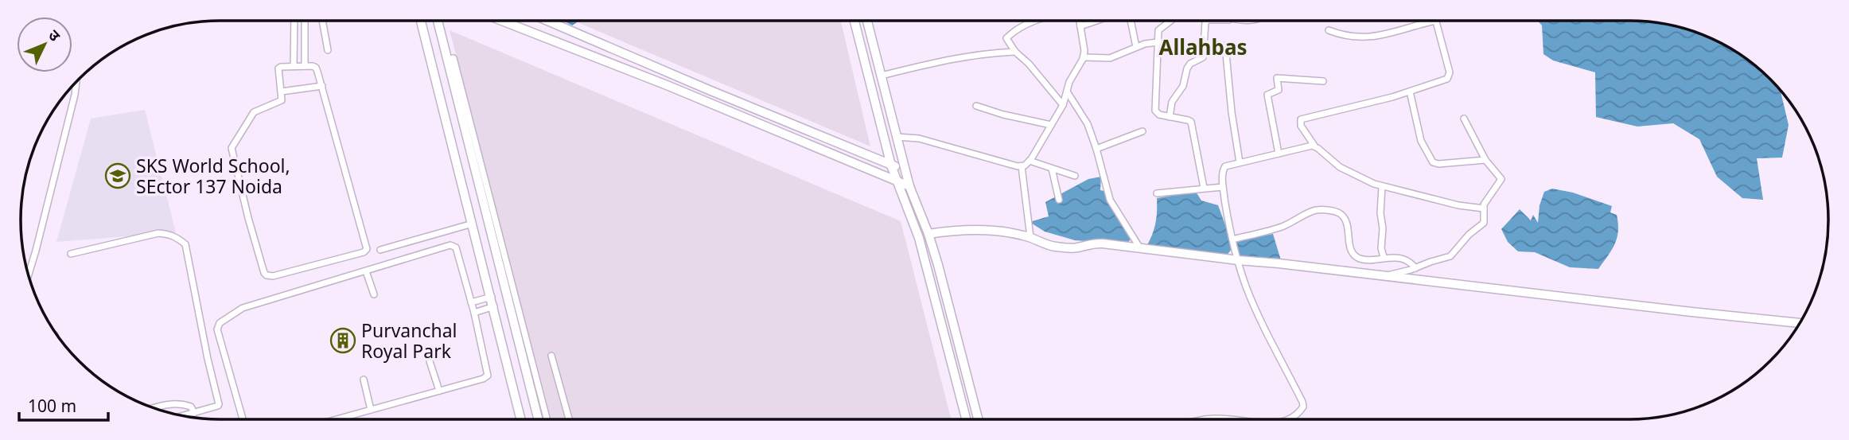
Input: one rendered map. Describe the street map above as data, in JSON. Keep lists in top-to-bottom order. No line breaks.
{"districts":["Allahbas"],"places":{"school or university":["SKS World School, SEctor 137 Noida"],"building":["Purvanchal Royal Park"]},"scale_bar":"100 m","north":"top right"}
